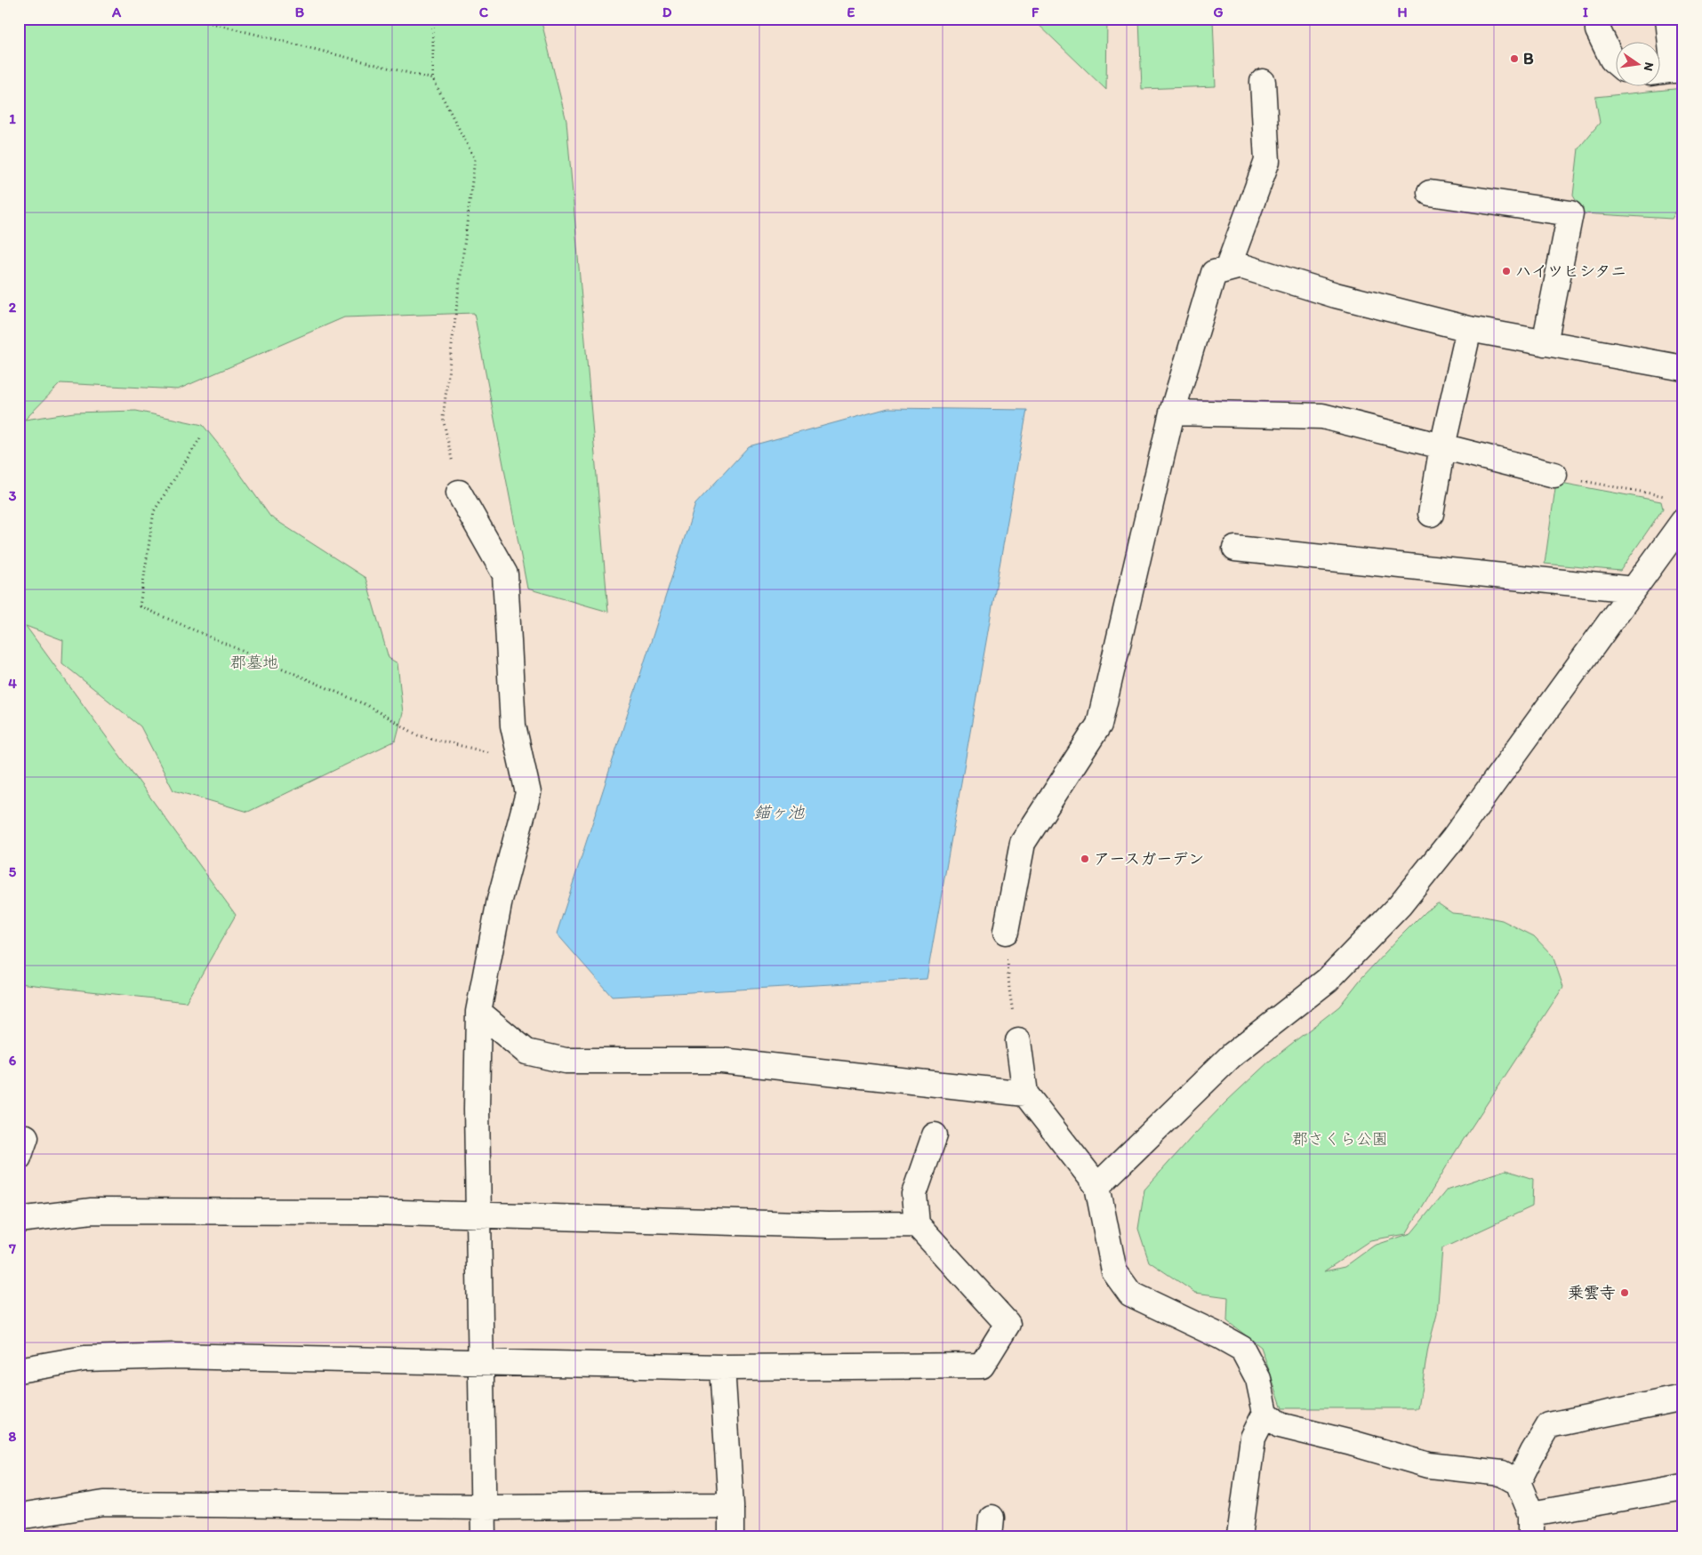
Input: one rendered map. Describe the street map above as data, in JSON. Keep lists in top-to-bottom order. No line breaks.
{"water":["錨ヶ池"],"parks":["郡墓地","郡さくら公園"],"places":["B","ハイツヒシタニ","アースガーデン","乗雲寺"],"north":"right","grid":{"columns":["A","B","C","D","E","F","G","H","I"],"rows":["1","2","3","4","5","6","7","8"]}}
